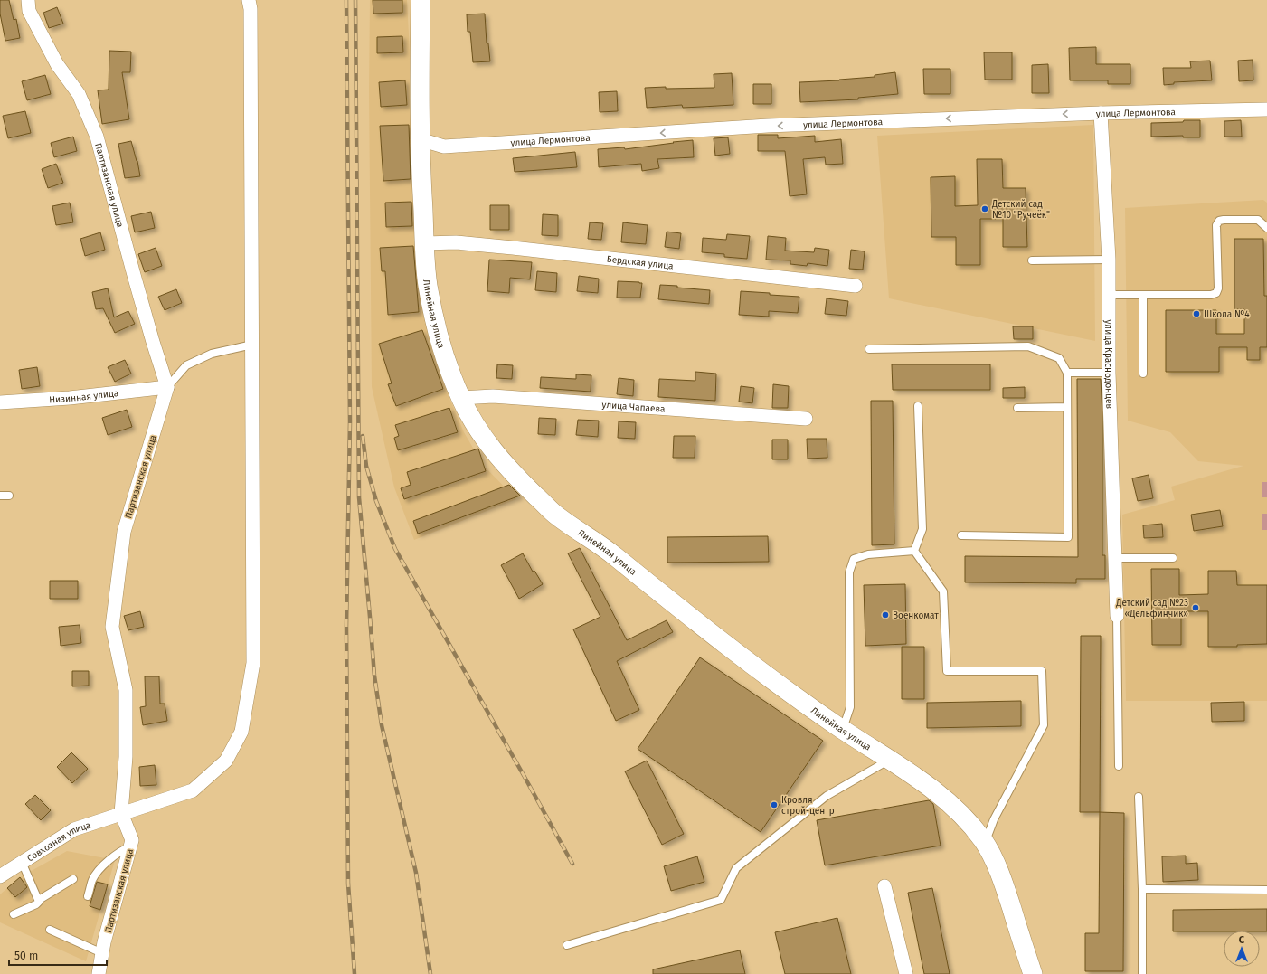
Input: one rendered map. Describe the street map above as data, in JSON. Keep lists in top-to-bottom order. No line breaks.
{"streets":{"main road":["Линейная улица"],"street":["улица Лермонтова","Партизанская улица","Бердская улица","улица Краснодонцев","Низинная улица","улица Чапаева","Совхозная улица"]},"crossings":[["улица Лермонтова","Линейная улица"],["улица Лермонтова","улица Краснодонцев"],["Партизанская улица","Низинная улица"],["Партизанская улица","Совхозная улица"],["Бердская улица","Линейная улица"],["Линейная улица","улица Чапаева"]],"one_way":["улица Лермонтова"],"places":["Детский сад №10 \"Ручеёк\"","Школа №4","Детский сад №23 «Дельфинчик»","Военкомат","Кровля строй-центр"],"scale_bar":"50 m","north":"top"}
